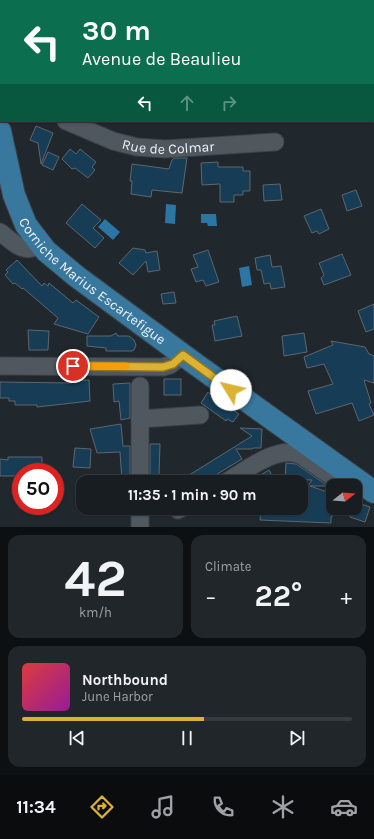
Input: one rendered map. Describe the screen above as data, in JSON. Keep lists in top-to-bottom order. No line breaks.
{"streets":{"main road":["Corniche Marius Escartefigue"],"street":["Rue de Colmar"]},"north":"right","page":{"turn":["30 m","Avenue de Beaulieu"],"limit":"50","trip":"11:35 · 1 min · 90 m","tile":[["42","km/h"],"Climate"],"heat":["−","22°","+"],"song":["Northbound","June Harbor"],"tabs":"11:34"}}
